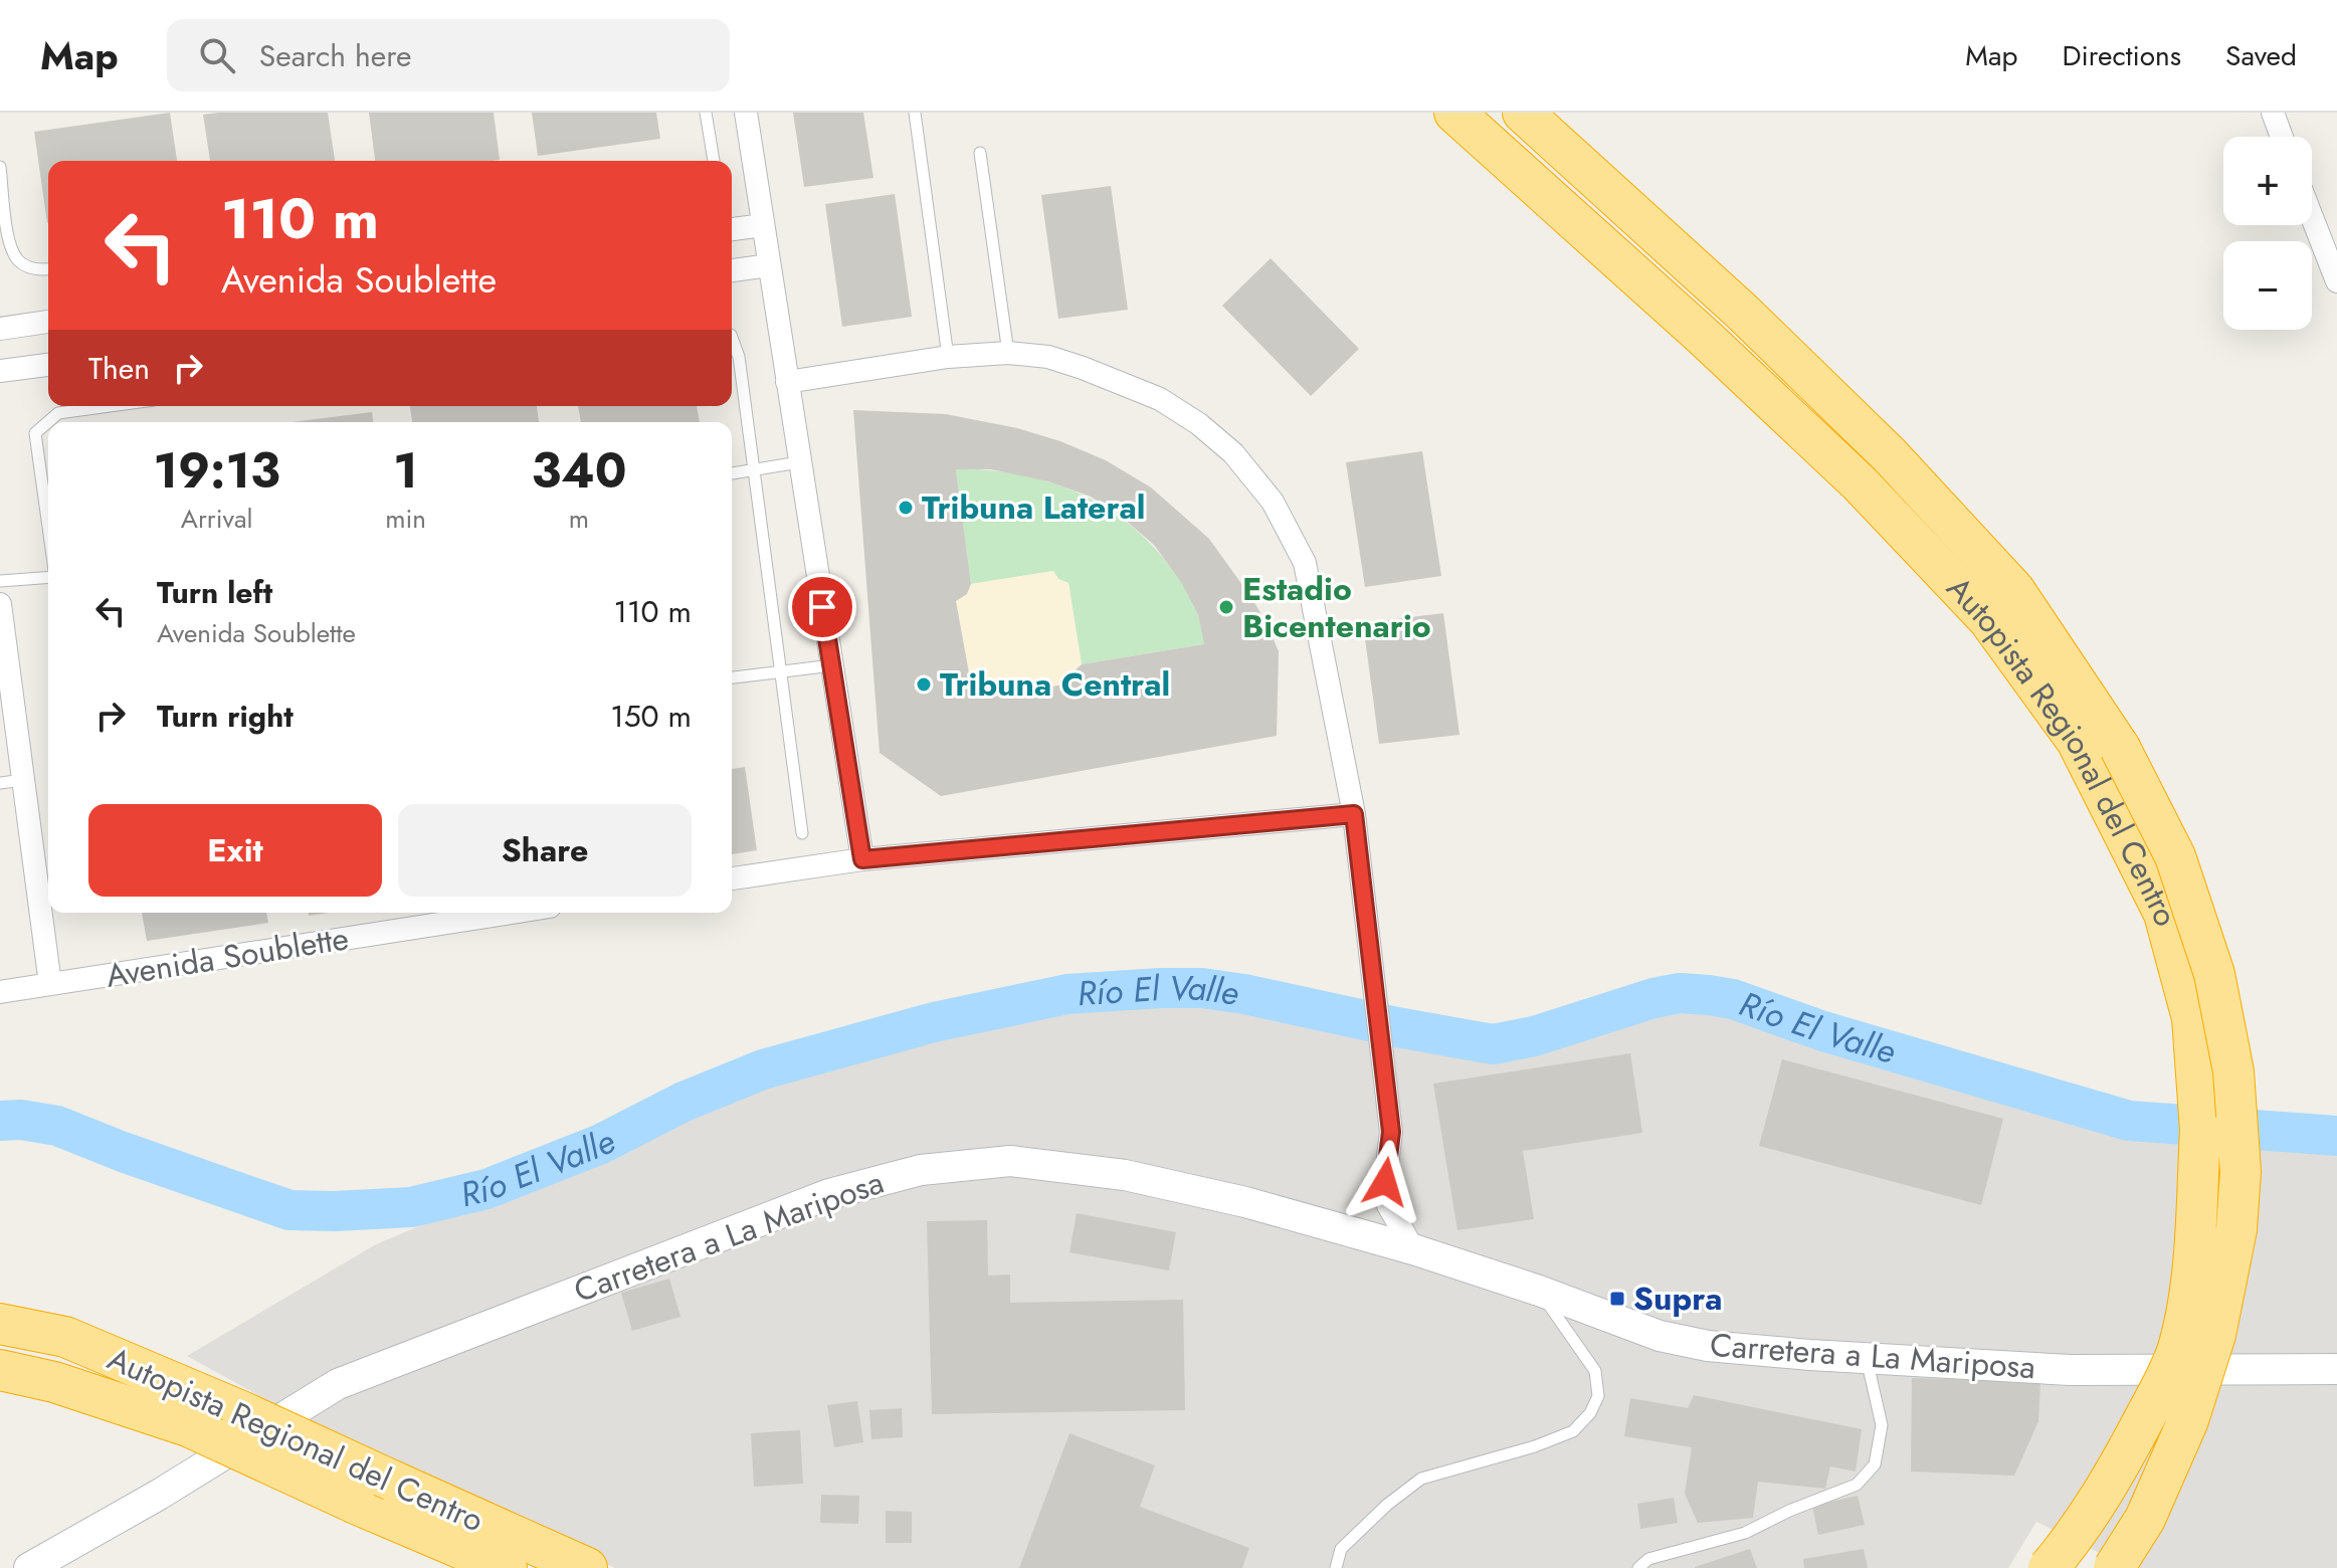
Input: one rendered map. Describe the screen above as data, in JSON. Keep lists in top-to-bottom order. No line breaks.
{"streets":{"highway":["Autopista Regional del Centro"],"street":["Avenida Soublette","Carretera a La Mariposa"]},"water":["Río El Valle"],"places":{"other":["Tribuna Lateral","Estadio Bicentenario","Tribuna Central"],"transit":["Supra"]},"page":{"header":"Map","search":"Search here","nav":["Map","Directions","Saved"],"map_buttons":["+","−"],"turn":["110 m","Avenida Soublette"],"then":"Then","eta":["19:13","Arrival","1","min","340","m"],"list":[{"name":"Turn left","note":"Avenida Soublette","value":"110 m"},{"name":"Turn right","value":"150 m"}],"buttons":["Exit","Share"]}}
